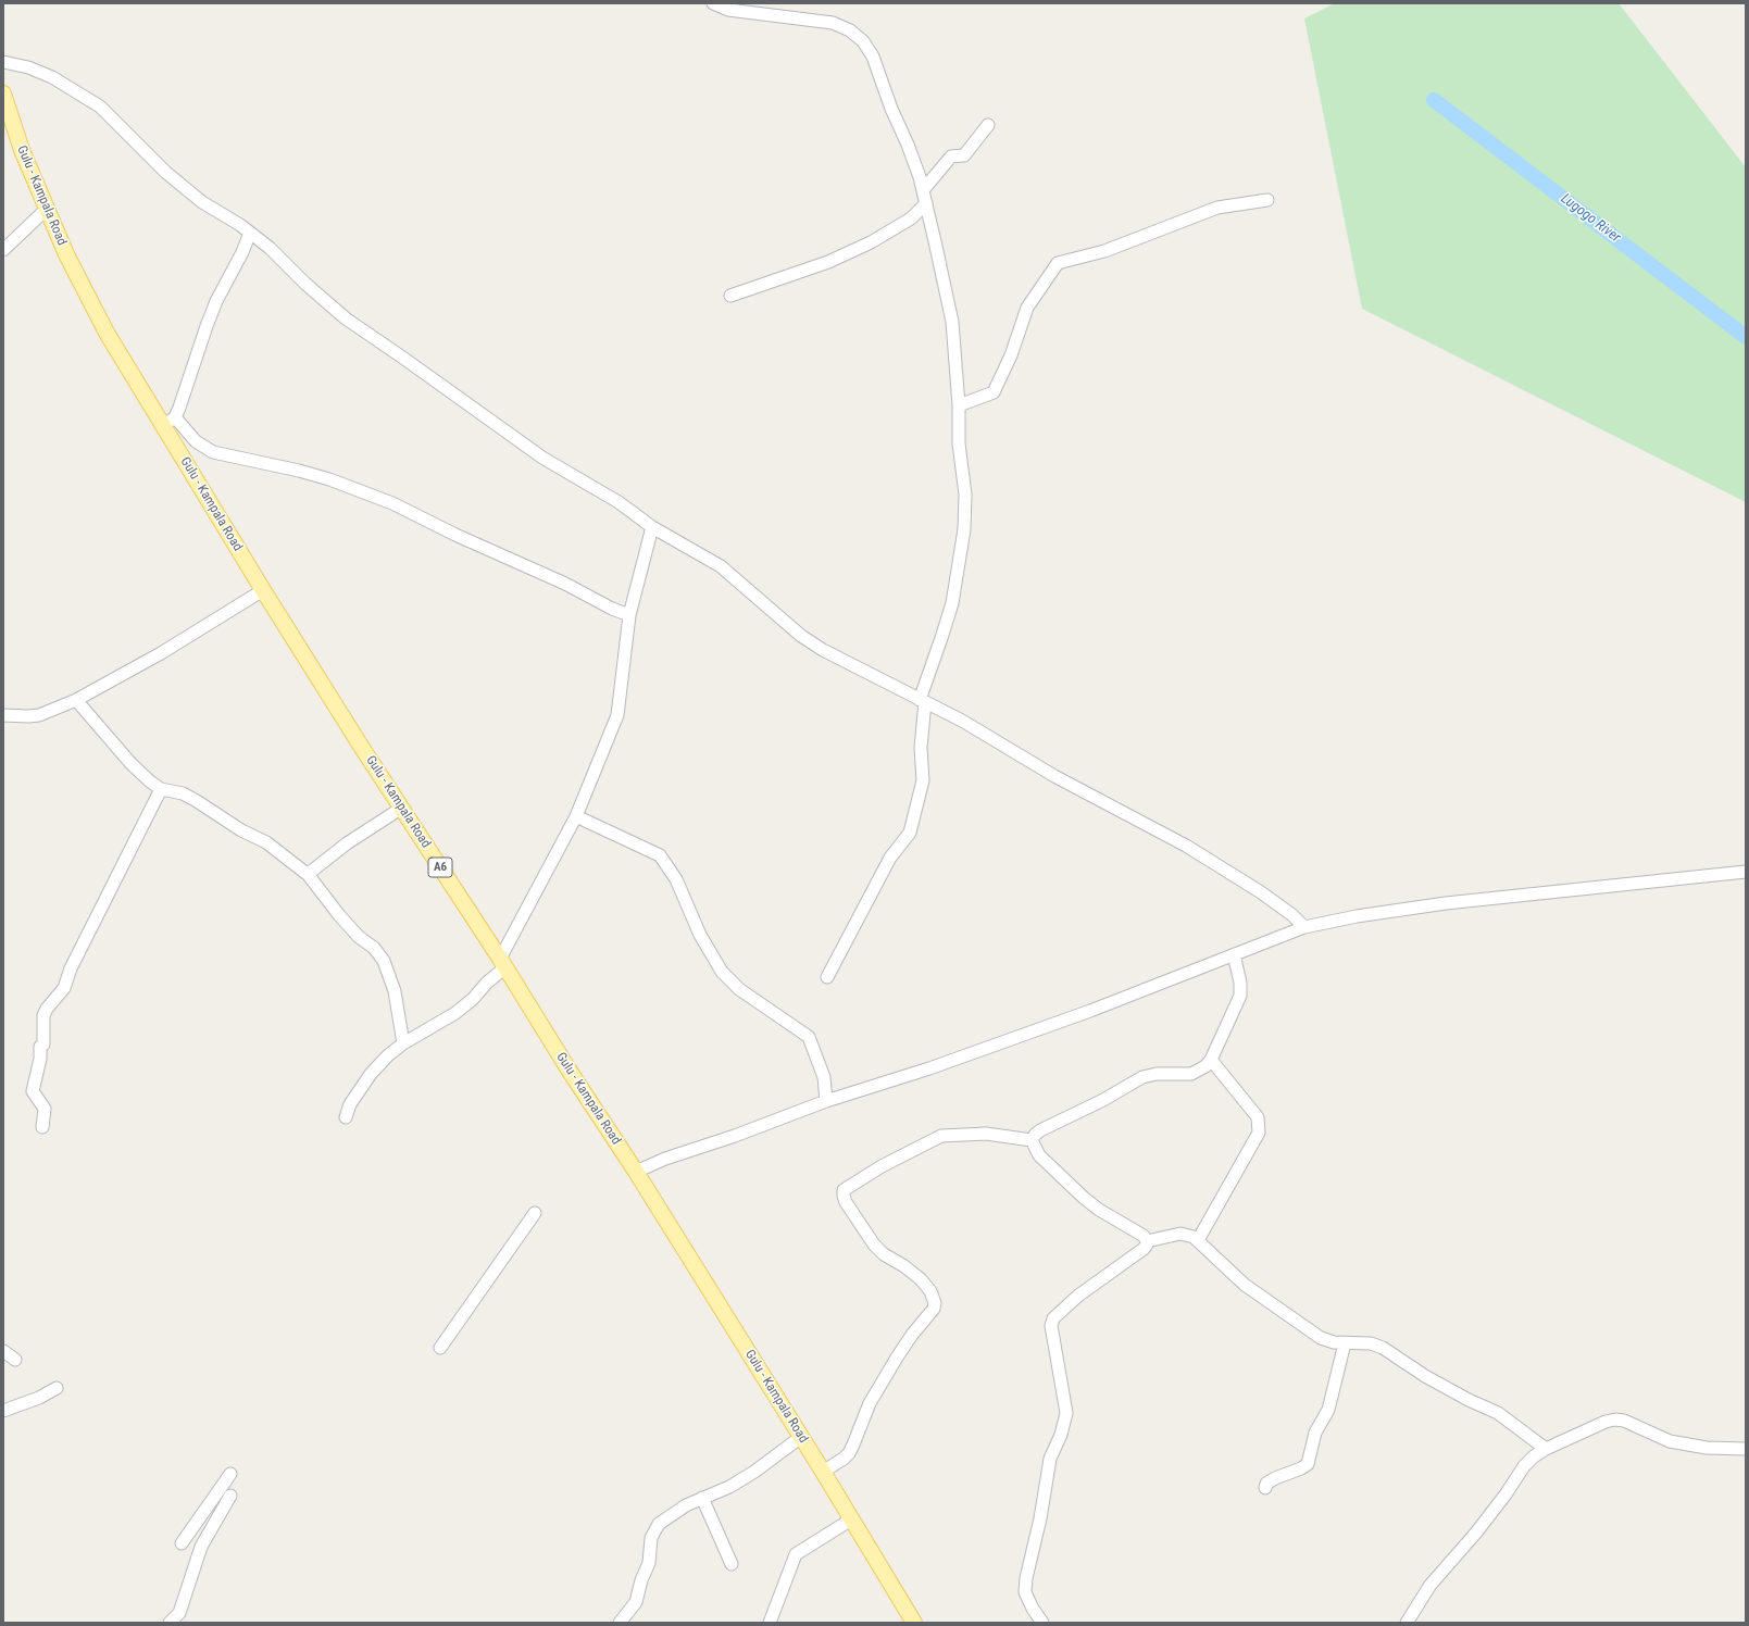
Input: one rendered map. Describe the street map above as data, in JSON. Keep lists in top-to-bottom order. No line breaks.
{"streets":{"main road":["Gulu - Kampala Road","A6"]},"water":["Lugogo River"]}
